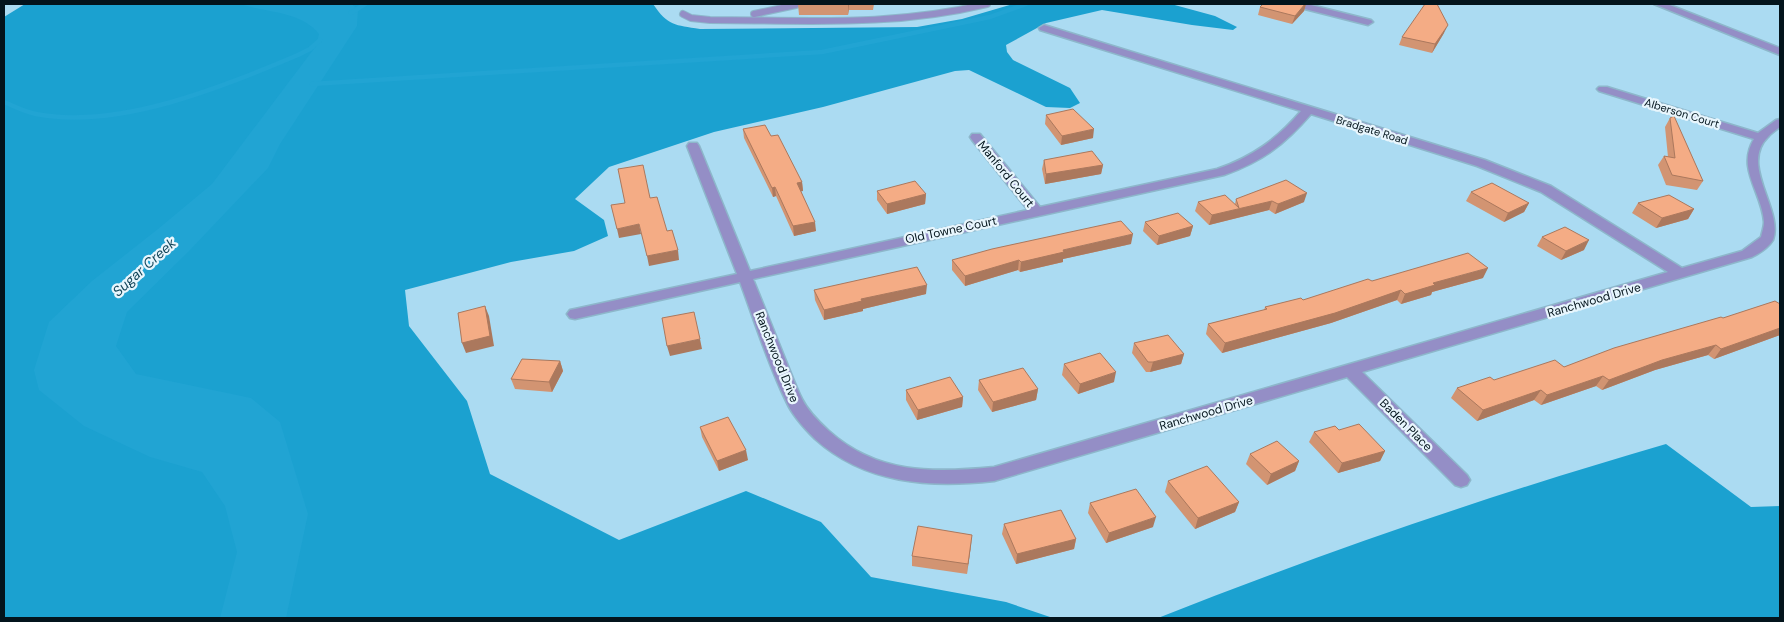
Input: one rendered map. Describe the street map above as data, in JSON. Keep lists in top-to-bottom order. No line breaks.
{"streets":{"street":["Alberson Court","Bradgate Road","Manford Court","Old Towne Court","Ranchwood Drive","Baden Place"]},"crossings":[["Alberson Court","Ranchwood Drive"],["Bradgate Road","Old Towne Court"],["Bradgate Road","Ranchwood Drive"],["Manford Court","Old Towne Court"],["Old Towne Court","Ranchwood Drive"],["Ranchwood Drive","Baden Place"]],"water":["Sugar Creek"]}
